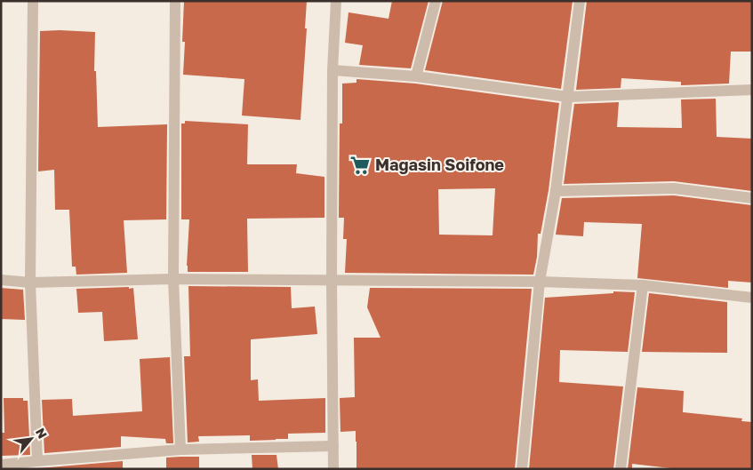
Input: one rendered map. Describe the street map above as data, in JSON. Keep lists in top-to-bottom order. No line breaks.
{"places":{"supermarket":["Magasin Soifone"]},"north":"top right"}
